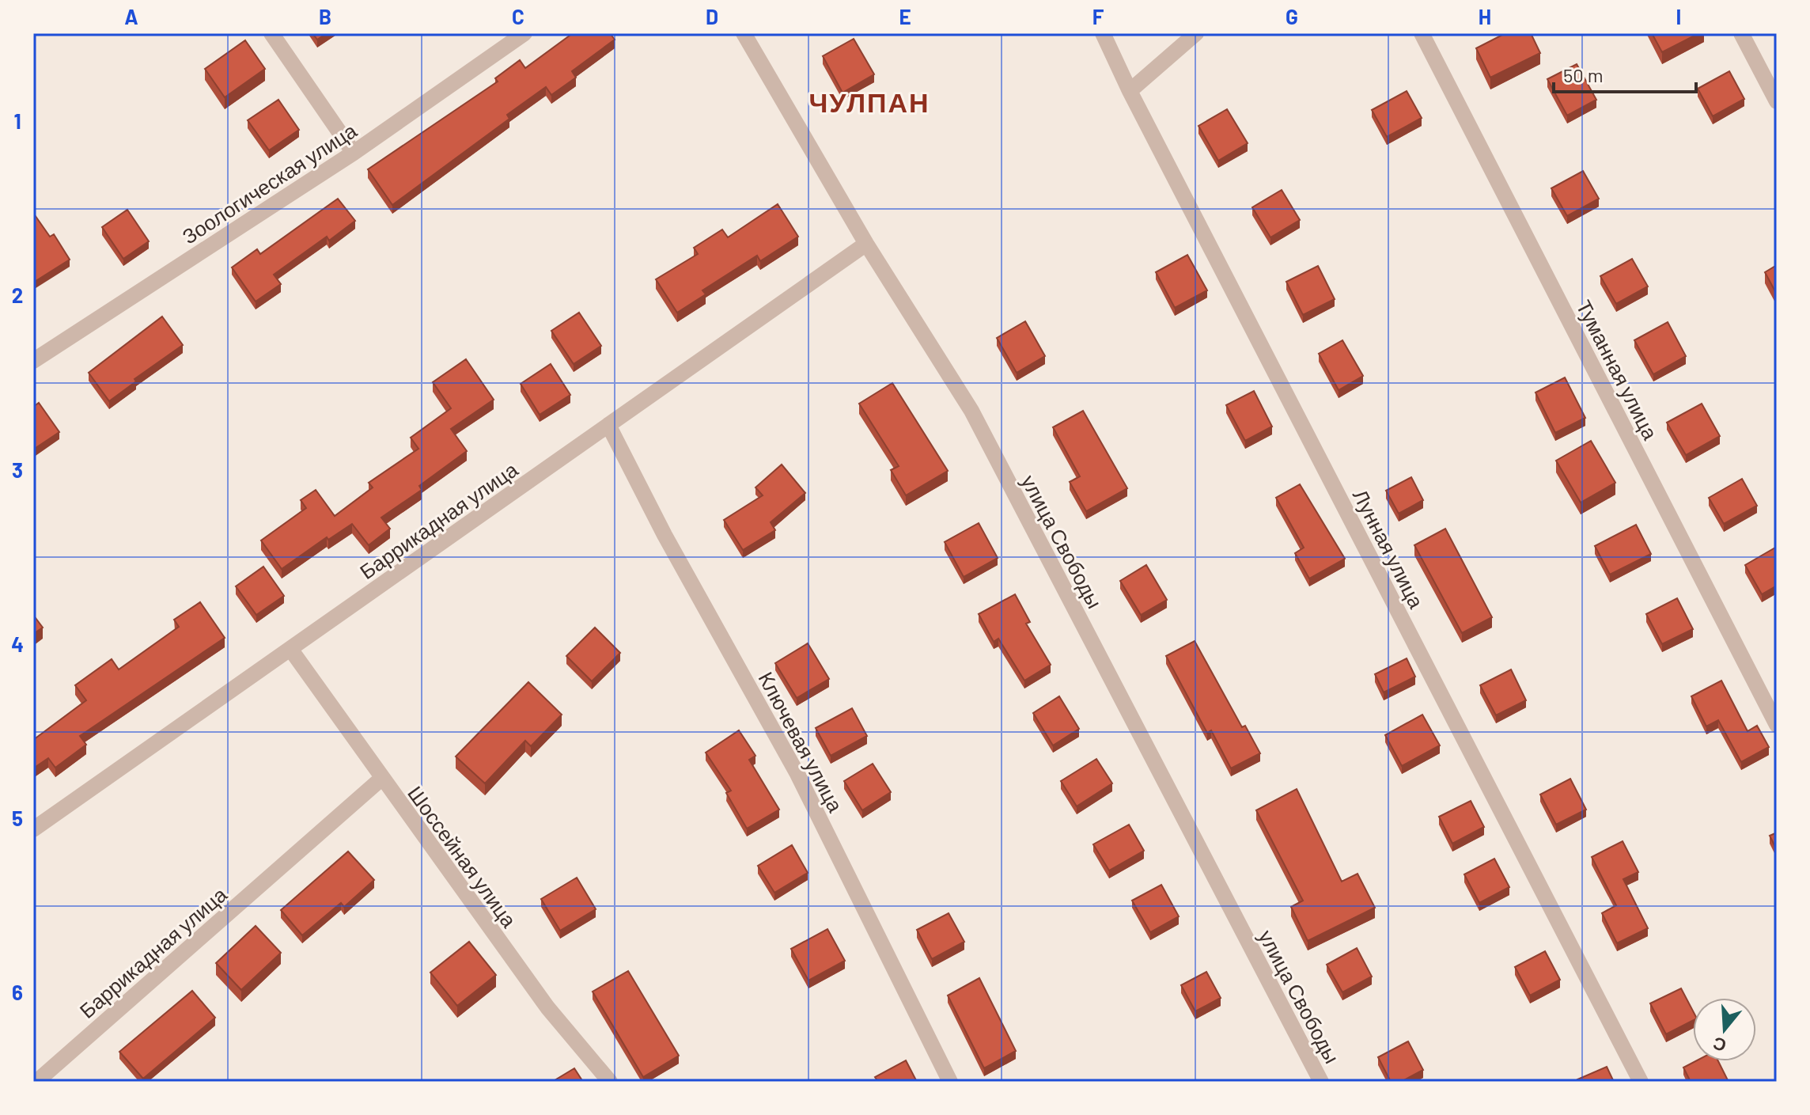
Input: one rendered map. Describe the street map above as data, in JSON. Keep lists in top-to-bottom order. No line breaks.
{"streets":{"street":["Зоологическая улица","Туманная улица","Баррикадная улица","улица Свободы","Лунная улица","Ключевая улица","Шоссейная улица"]},"crossings":[["Баррикадная улица","улица Свободы"],["Баррикадная улица","Ключевая улица"],["Баррикадная улица","Шоссейная улица"]],"districts":["ЧУЛПАН"],"scale_bar":"50 m","north":"bottom","grid":{"columns":["A","B","C","D","E","F","G","H","I"],"rows":["1","2","3","4","5","6"]}}
